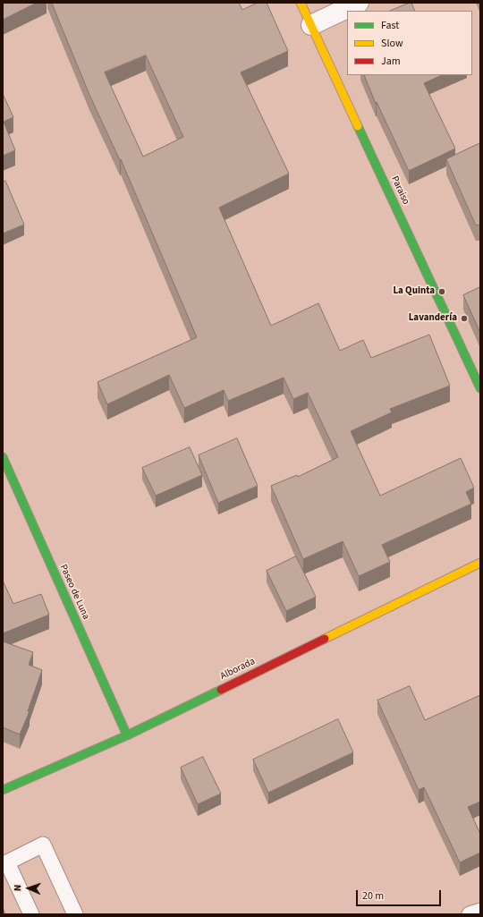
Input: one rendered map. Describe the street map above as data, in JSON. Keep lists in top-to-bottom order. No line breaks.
{"streets":{"street":["Paraiso","Paseo de Luna","Alborada"]},"crossings":[["Paseo de Luna","Alborada"]],"places":["La Quinta","Lavandería"],"legend":["Fast","Slow","Jam"],"scale_bar":"20 m","north":"left"}
